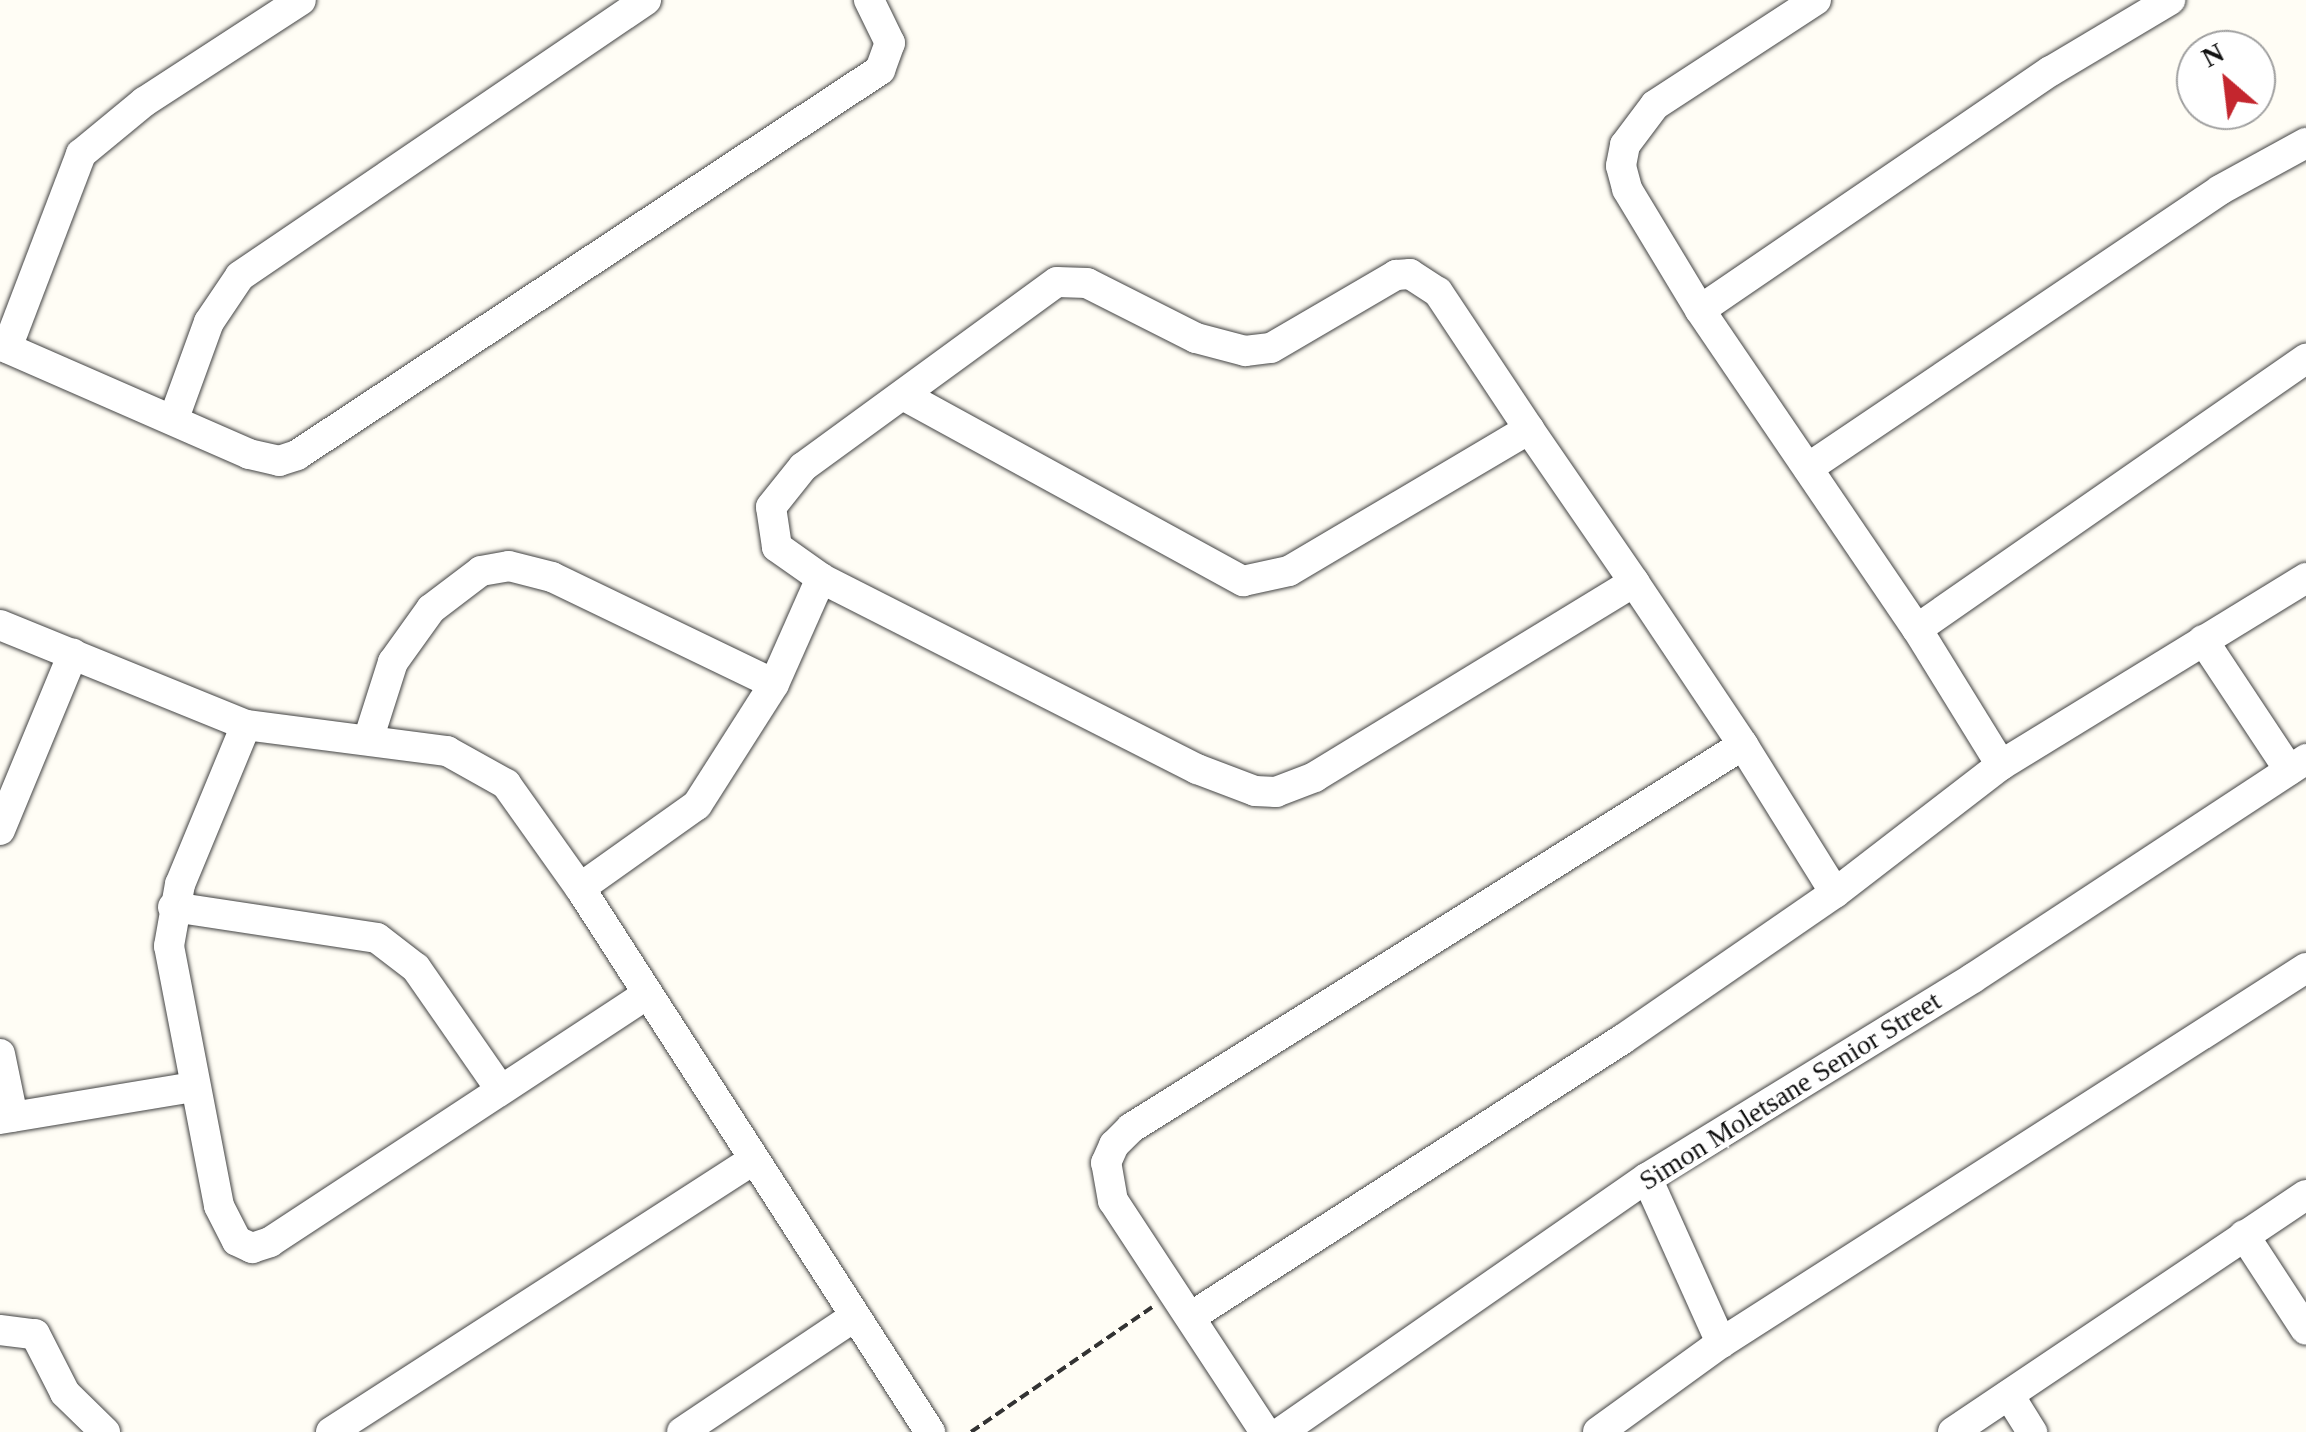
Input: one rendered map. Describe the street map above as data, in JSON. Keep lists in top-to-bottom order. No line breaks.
{"streets":{"street":["Simon Moletsane Senior Street"]},"north":"top left"}
